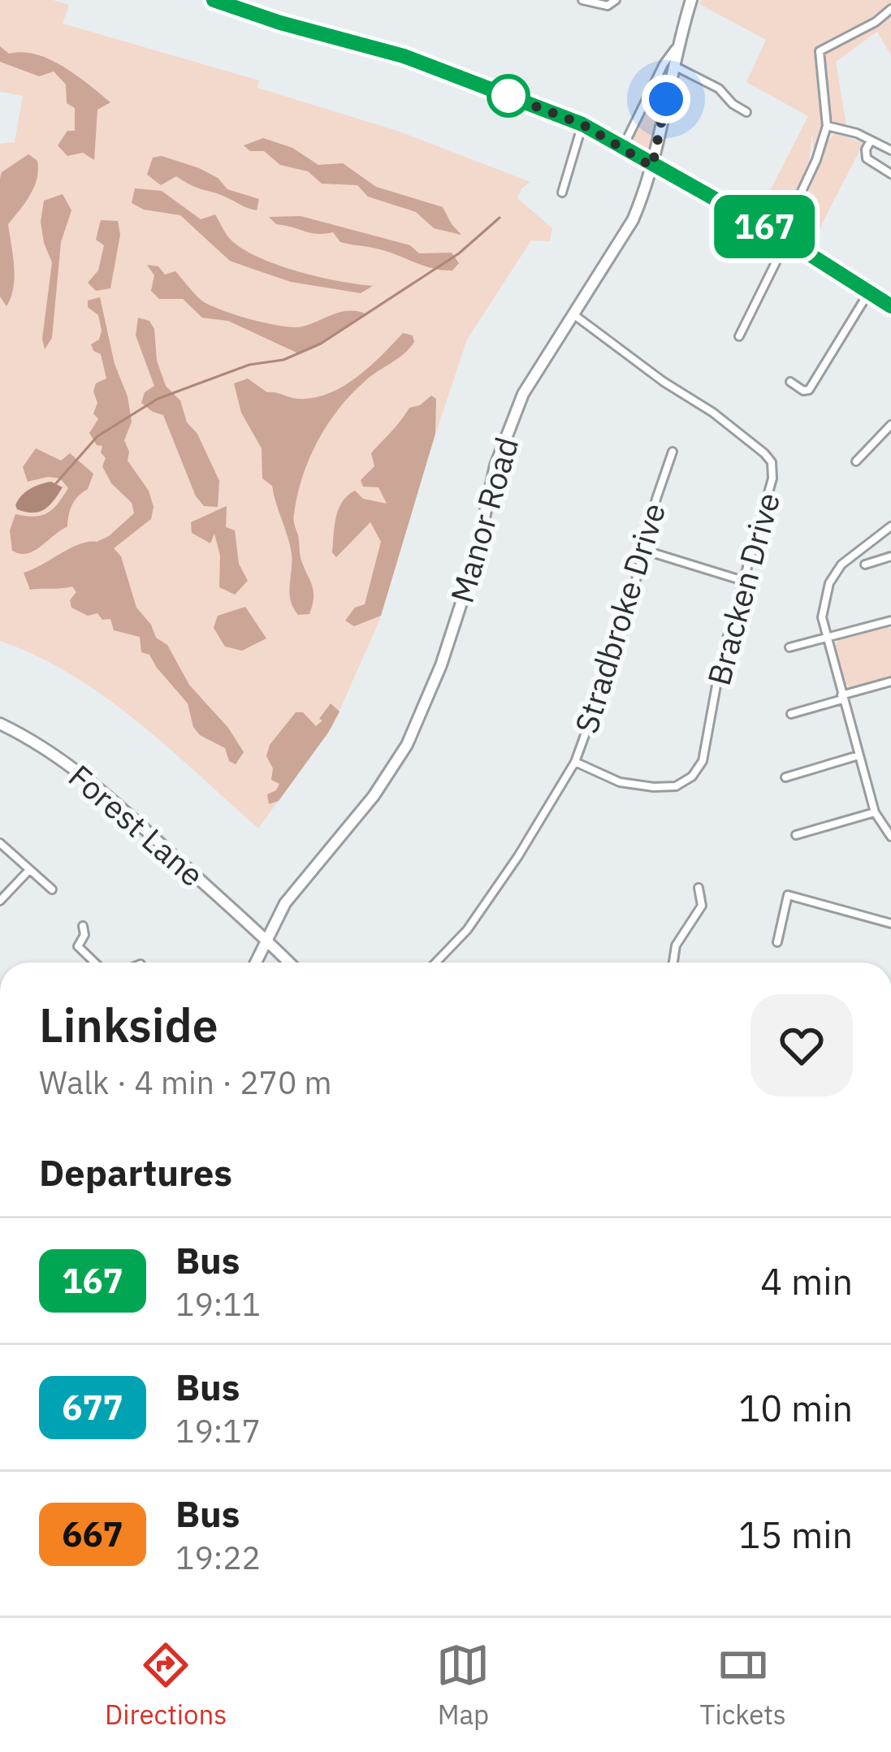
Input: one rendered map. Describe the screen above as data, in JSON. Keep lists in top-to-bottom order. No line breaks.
{"streets":{"main road":["Manor Road","Forest Lane"],"street":["Bracken Drive","Stradbroke Drive"]},"crossings":[["Manor Road","Bracken Drive"],["Manor Road","Forest Lane"],["Bracken Drive","Stradbroke Drive"]],"lines":["bus line 167"],"page":{"on_map":"167","heading":[["Linkside","Walk · 4 min · 270 m"],"Departures"],"list":[{"mark":"167","name":"Bus","note":"19:11","value":"4 min"},{"mark":"677","name":"Bus","note":"19:17","value":"10 min"},{"mark":"667","name":"Bus","note":"19:22","value":"15 min"}],"tabs":["Directions","Map","Tickets"]}}
